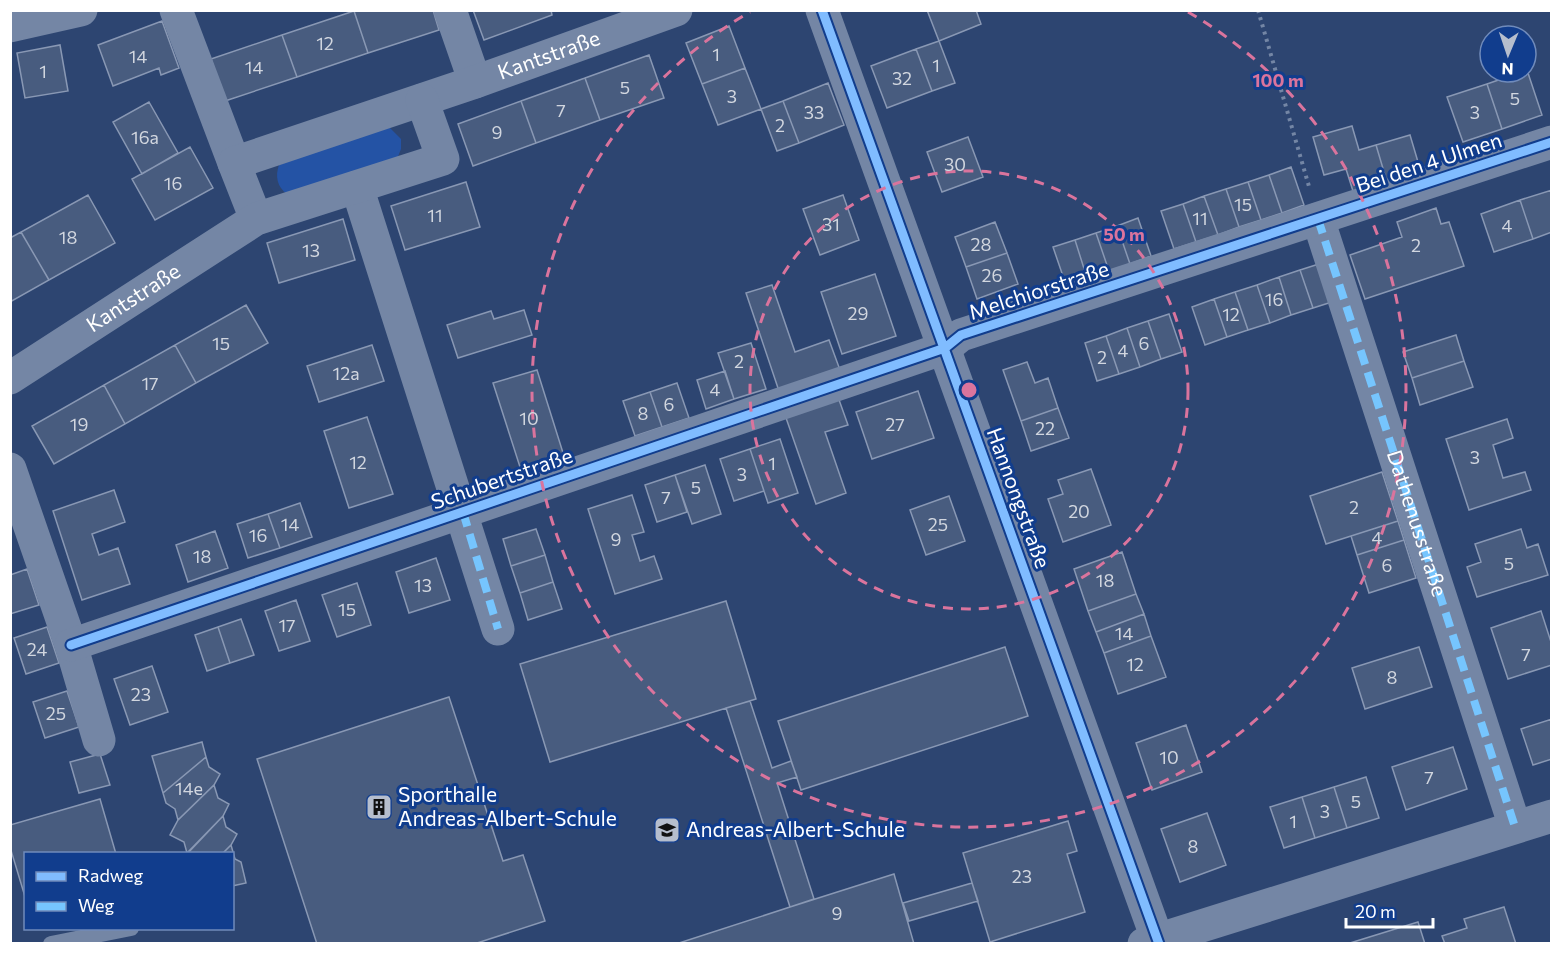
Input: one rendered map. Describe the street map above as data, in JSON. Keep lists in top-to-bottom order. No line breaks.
{"streets":{"street":["Kantstraße","Bei den 4 Ulmen","Melchiorstraße","Schubertstraße","Hannongstraße","Dathenusstraße"]},"crossings":[["Kantstraße","Schubertstraße"],["Bei den 4 Ulmen","Melchiorstraße"],["Bei den 4 Ulmen","Dathenusstraße"],["Melchiorstraße","Schubertstraße"],["Melchiorstraße","Hannongstraße"],["Melchiorstraße","Dathenusstraße"],["Schubertstraße","Hannongstraße"]],"places":{"building":["Sporthalle Andreas-Albert-Schule"],"school or university":["Andreas-Albert-Schule"]},"house_numbers":["12","1","14","1","14","1","32","5","3","5","7","33","3","2","9","16a","30","16","15","11","11","31","4","18","28","2","13","26","16","29","12","15","6","4","2","2","12a","17","4","6","8","10","19","27","22","3","12","1","3","5","7","2","20","14","25","16","4","9","18","5","6","18","13","15","17","14","24","7","12","8","23","25","10","7","14e","5","3","1","8","23","9"],"legend":["Radweg","Weg"],"scale_bar":"20 m","north":"bottom","rings":["100 m","50 m"]}
